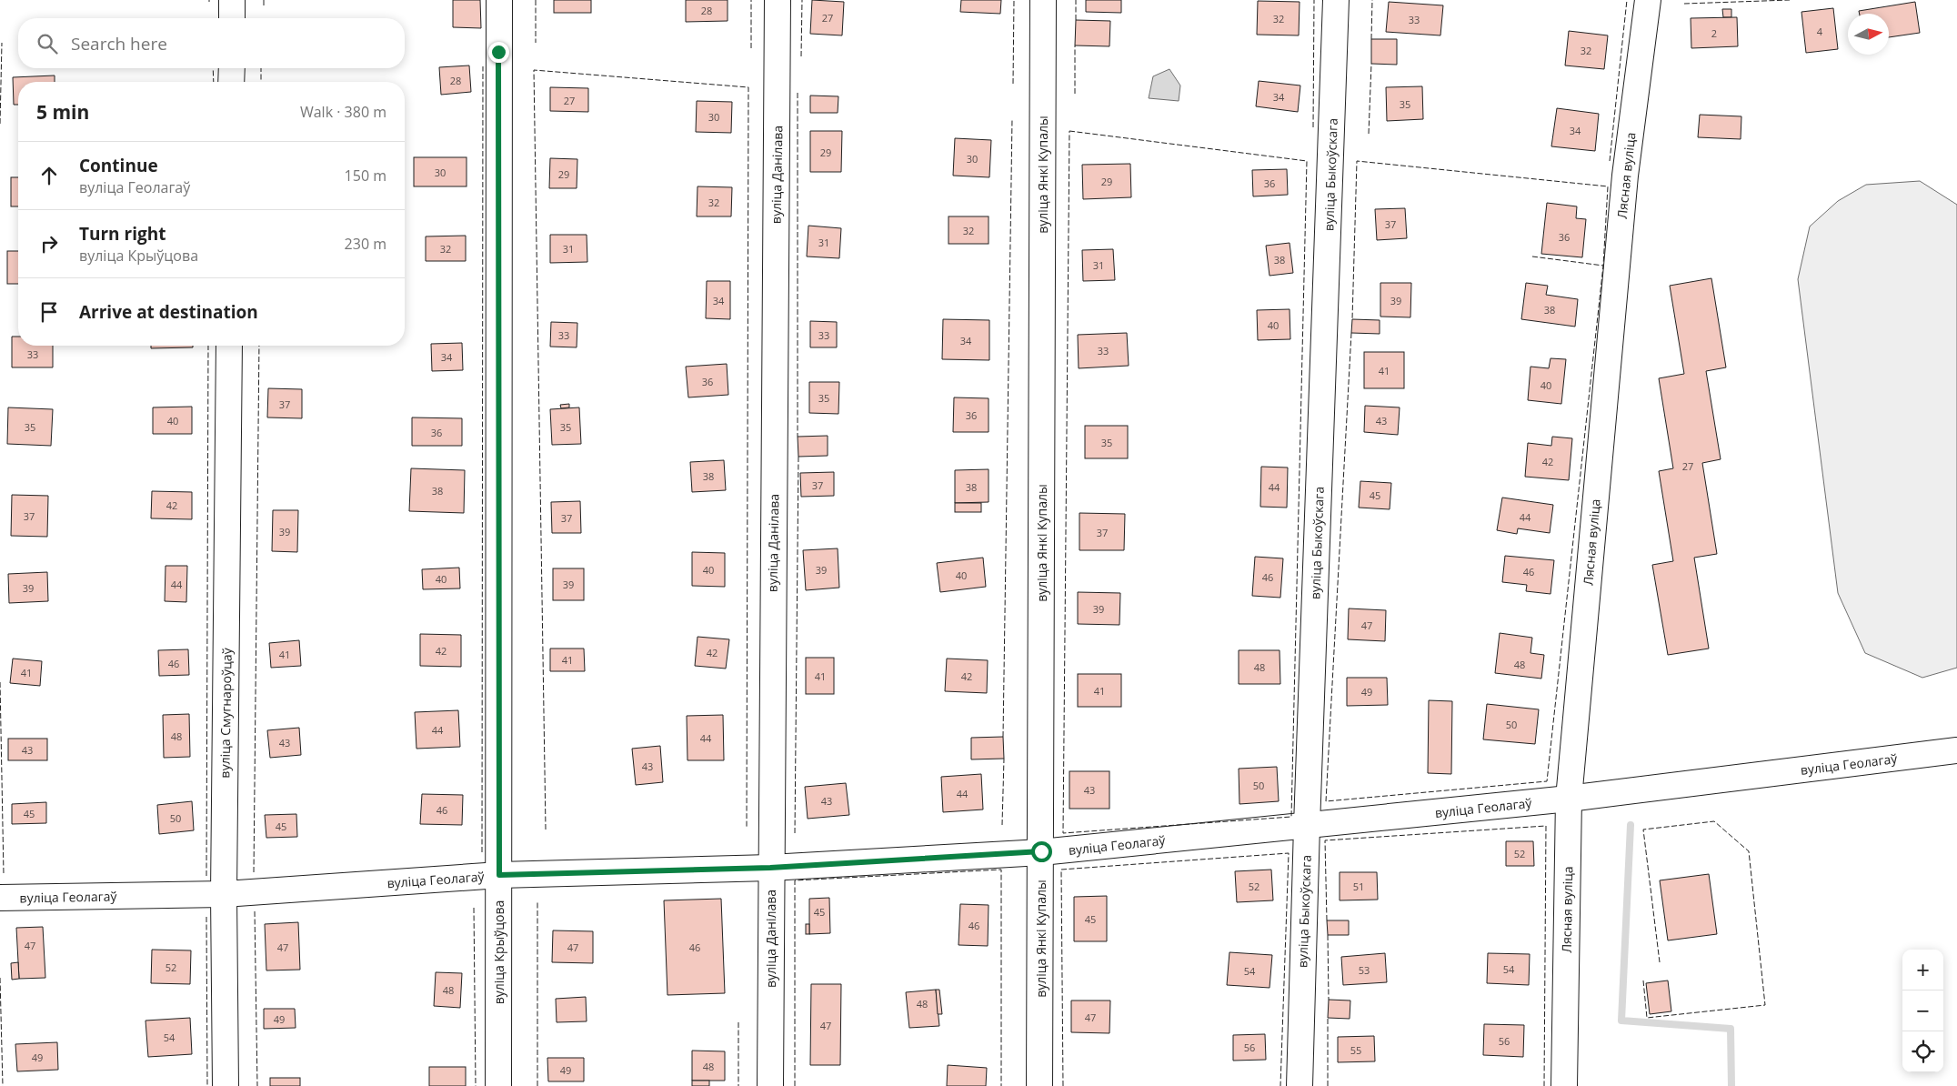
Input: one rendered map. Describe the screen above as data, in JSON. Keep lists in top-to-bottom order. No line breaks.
{"streets":{"street":["вуліца Данілава","вуліца Янкі Купалы","вуліца Быкоўскага","Лясная вуліца","вуліца Смугнароўцаў","вуліца Геолагаў","вуліца Крыўцова"]},"crossings":[["вуліца Данілава","вуліца Геолагаў"],["вуліца Янкі Купалы","вуліца Геолагаў"],["вуліца Быкоўскага","вуліца Геолагаў"],["Лясная вуліца","вуліца Геолагаў"],["вуліца Смугнароўцаў","вуліца Геолагаў"],["вуліца Геолагаў","вуліца Крыўцова"]],"house_numbers":["28","27","32","33","4","2","32","28","34","27","35","30","34","29","30","30","29","29","36","32","37","32","36","31","32","31","38","31","34","39","38","40","33","33","34","33","33","34","41","36","40","35","37","36","40","43","35","35","36","35","42","27","38","37","38","44","38","45","42","37","44","37","39","37","40","39","46","40","46","40","44","39","39","39","47","42","42","41","41","46","48","48","41","41","42","41","49","50","44","48","44","43","43","43","50","43","44","43","46","45","50","45","52","52","51","45","45","46","47","47","47","46","52","54","53","54","48","48","47","49","47","54","56","56","55","49","48","49"],"north":"right","page":{"search":"Search here","heading":["5 min","Walk · 380 m"],"list":[["Continue","вуліца Геолагаў","150 m"],["Turn right","вуліца Крыўцова","230 m"],"Arrive at destination"],"map_buttons":["+","−"]}}
